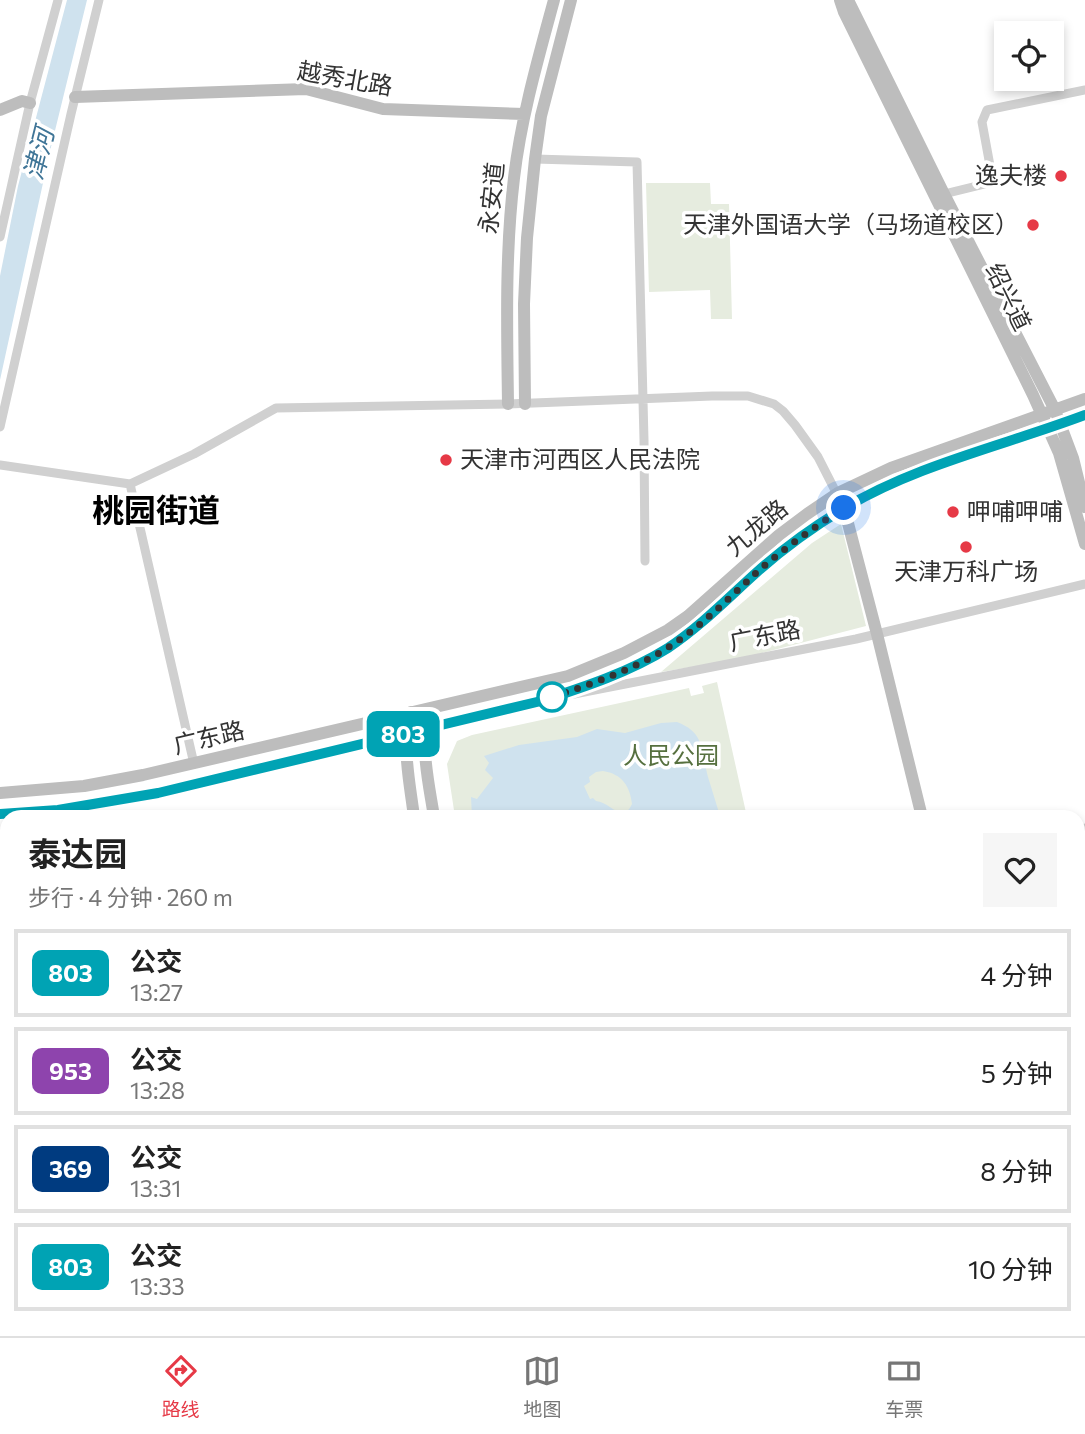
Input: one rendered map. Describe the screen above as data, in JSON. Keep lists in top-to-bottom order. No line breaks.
{"streets":{"main road":["越秀北路","永安道","绍兴道","九龙路","广东路"]},"crossings":[["越秀北路","永安道"],["绍兴道","九龙路"],["九龙路","广东路"]],"districts":["桃园街道"],"water":["津河"],"parks":["人民公园"],"places":["逸夫楼","天津外国语大学（马场道校区）","天津市河西区人民法院","呷哺呷哺","天津万科广场"],"lines":["bus line 803"],"page":{"on_map":"803","heading":["泰达园","步行 · 4 分钟 · 260 m"],"list":[{"mark":"803","name":"公交","note":"13:27","value":"4 分钟"},{"mark":"953","name":"公交","note":"13:28","value":"5 分钟"},{"mark":"369","name":"公交","note":"13:31","value":"8 分钟"},{"mark":"803","name":"公交","note":"13:33","value":"10 分钟"}],"tabs":["路线","地图","车票"]}}
